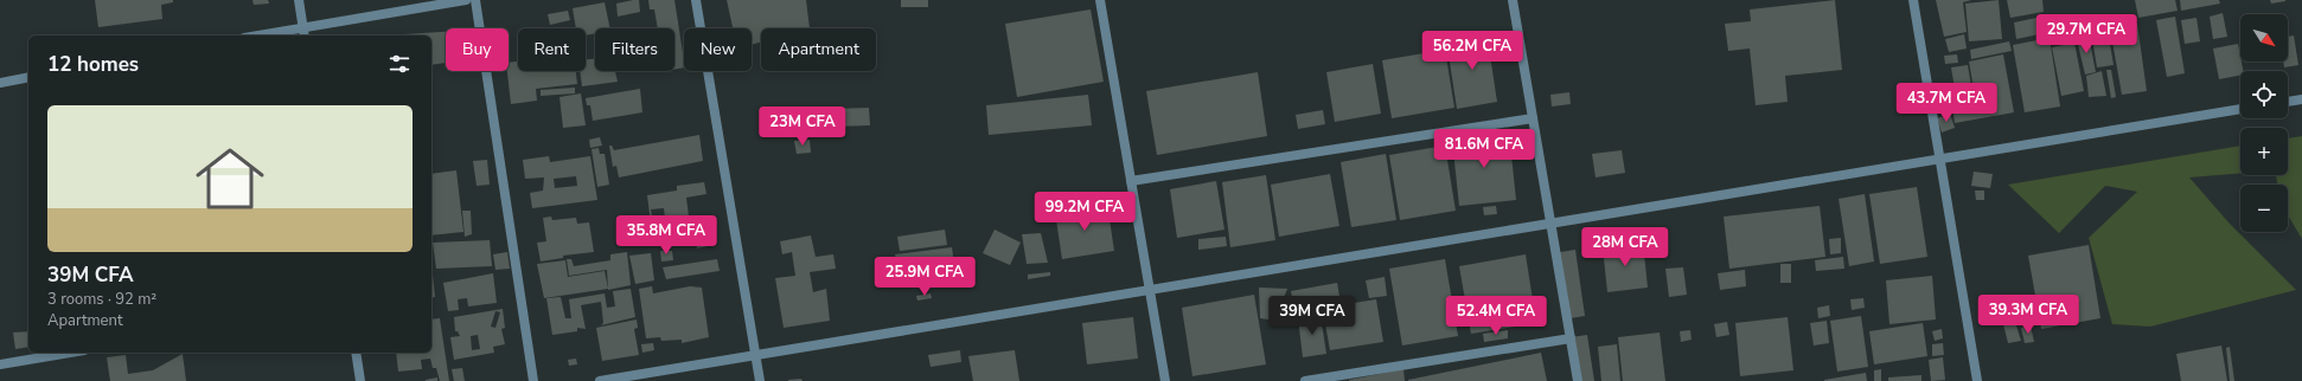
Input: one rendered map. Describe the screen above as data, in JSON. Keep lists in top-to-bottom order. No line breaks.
{"north":"bottom right","page":{"map_buttons":["+","−"],"price":["29.7M CFA","56.2M CFA","43.7M CFA","23M CFA","81.6M CFA","99.2M CFA","35.8M CFA","28M CFA","25.9M CFA","39.3M CFA","39M CFA","52.4M CFA"],"chip":["Buy","Rent","Filters","New","Apartment"],"heading":"12 homes","list":[{"name":"39M CFA","note":"3 rooms · 92 m² · Apartment"}]}}
